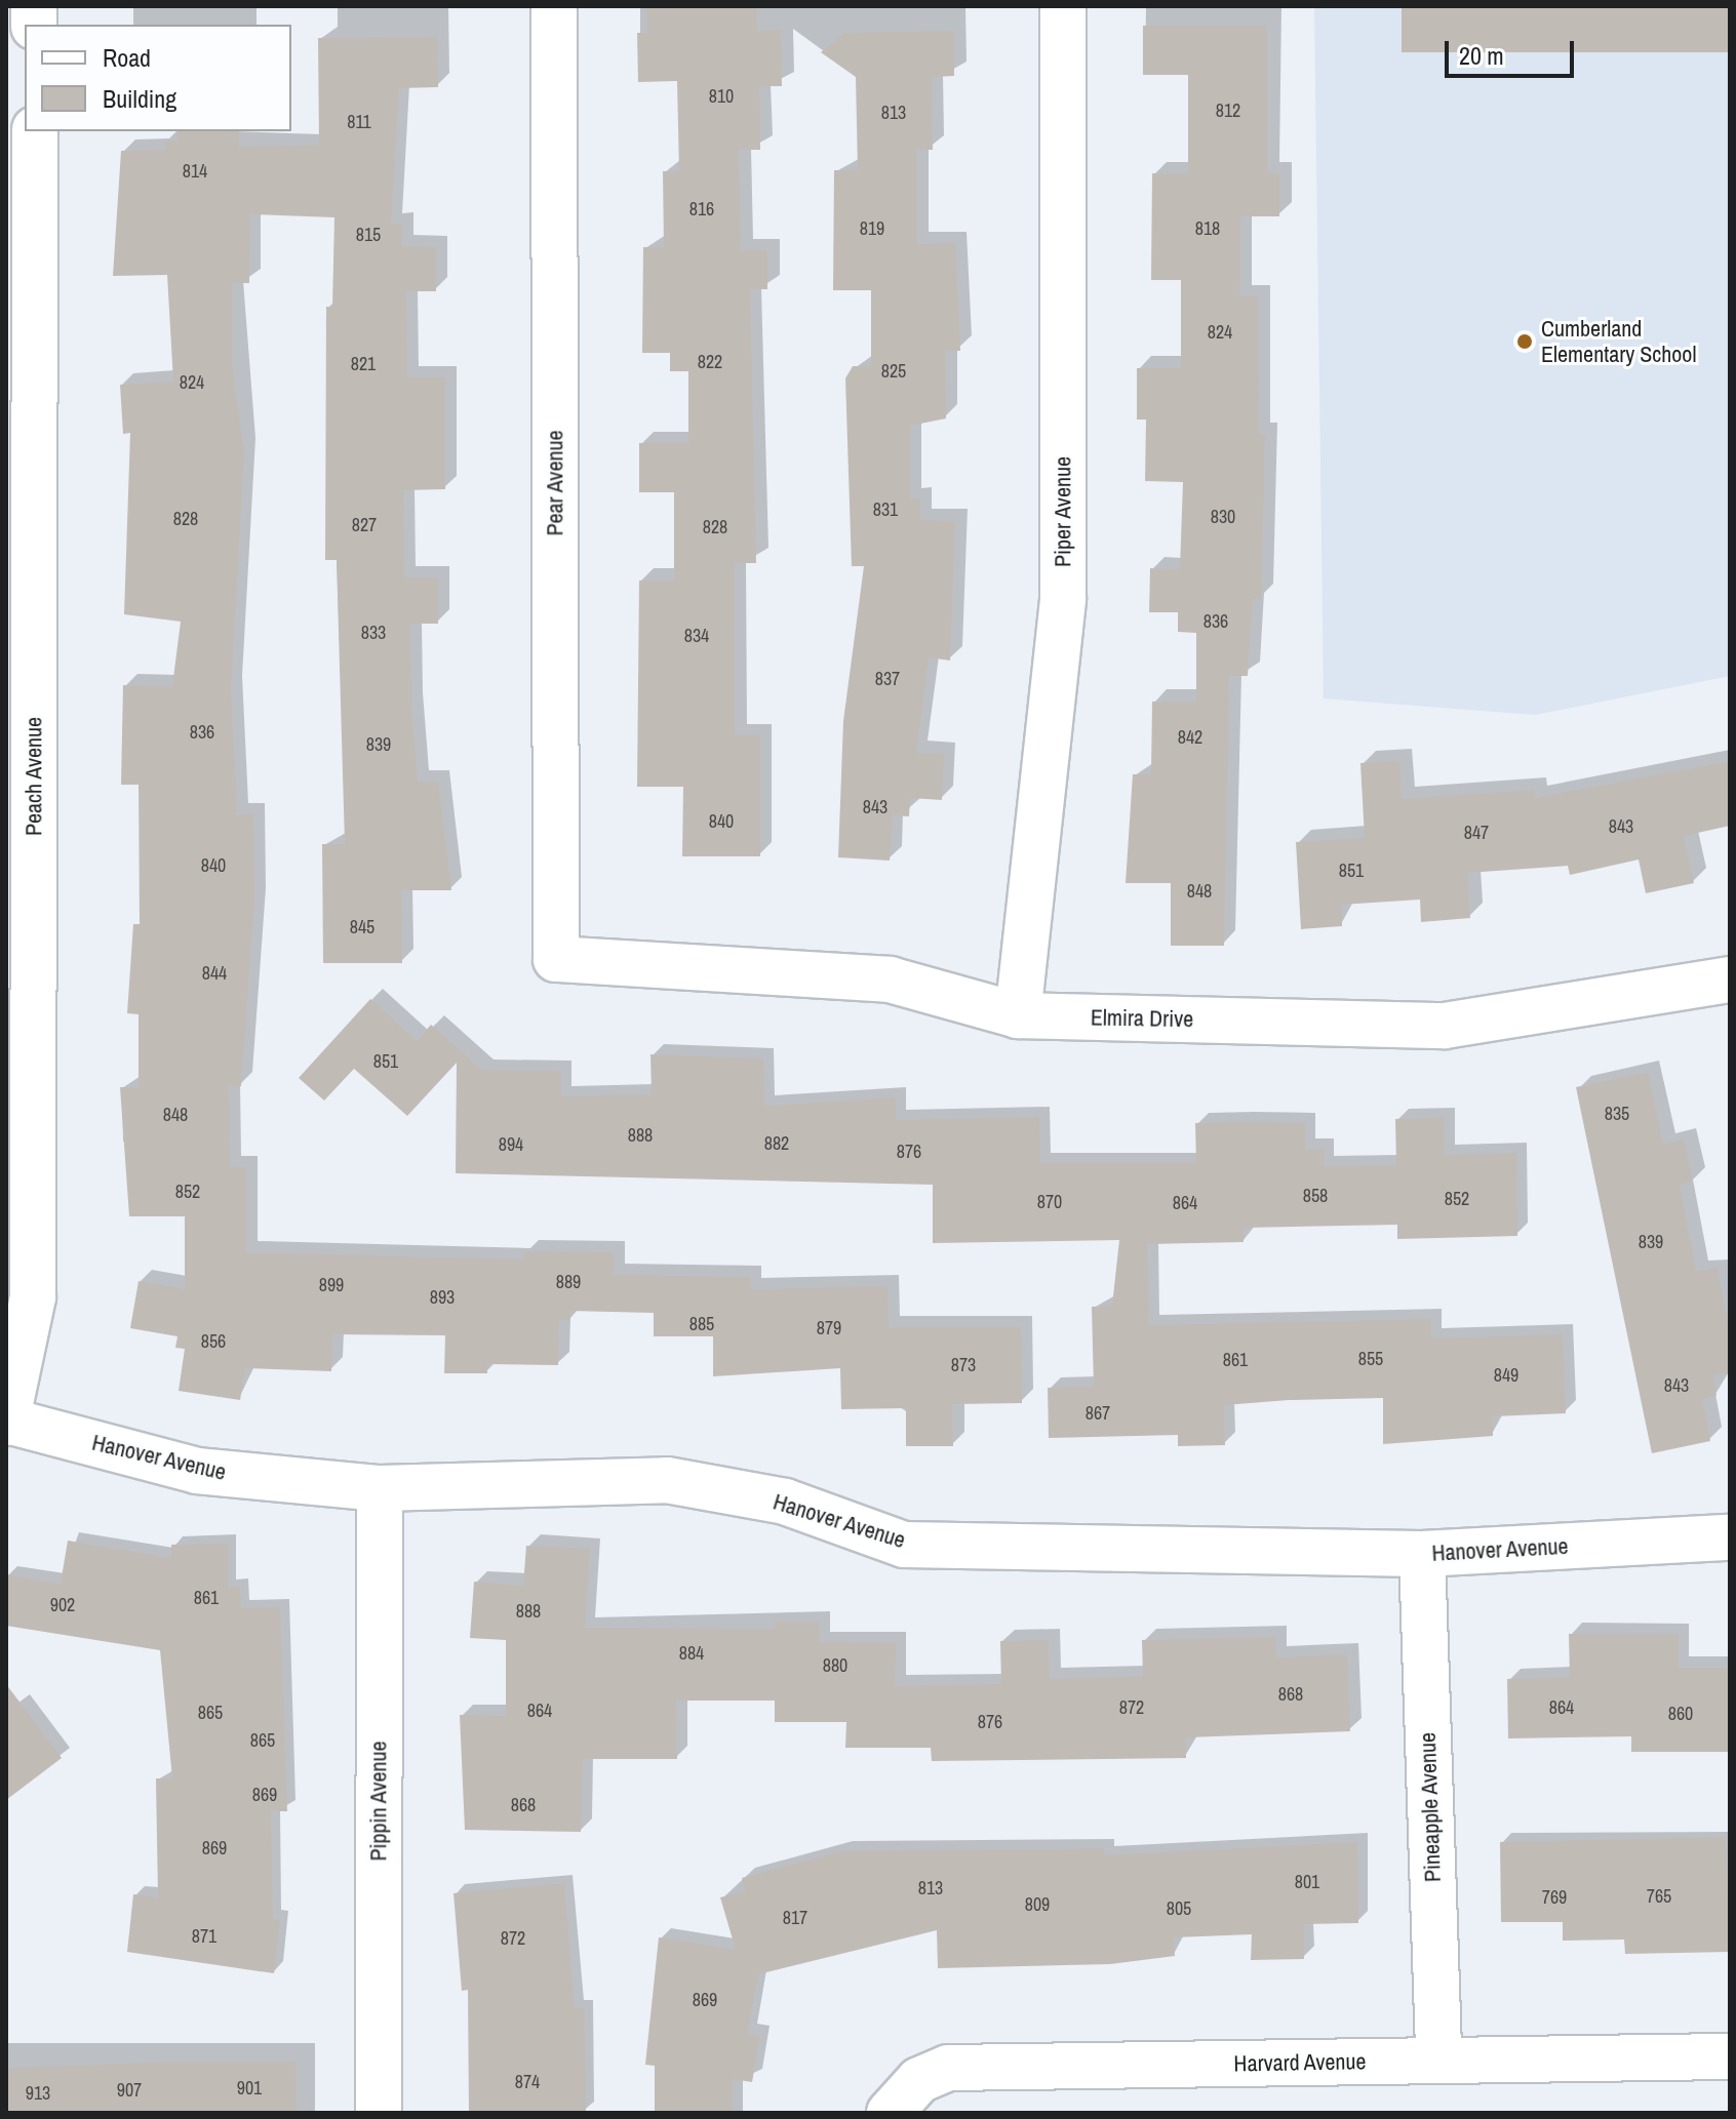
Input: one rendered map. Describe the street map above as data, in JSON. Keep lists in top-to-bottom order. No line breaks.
{"streets":{"street":["Pear Avenue","Piper Avenue","Peach Avenue","Elmira Drive","Hanover Avenue","Pippin Avenue","Pineapple Avenue","Harvard Avenue"]},"crossings":[["Pear Avenue","Elmira Drive"],["Piper Avenue","Elmira Drive"],["Peach Avenue","Hanover Avenue"],["Hanover Avenue","Pippin Avenue"],["Hanover Avenue","Pineapple Avenue"],["Pineapple Avenue","Harvard Avenue"]],"places":["Cumberland Elementary School"],"house_numbers":["810","812","813","811","814","816","819","818","815","824","822","821","825","824","831","830","828","827","828","836","833","834","837","836","842","839","843","840","843","847","840","851","848","845","844","851","835","848","888","882","894","876","852","858","852","870","864","839","889","899","893","885","879","856","855","861","873","849","843","867","861","902","888","884","880","868","872","864","864","865","860","876","865","869","868","869","801","813","765","769","809","805","817","871","872","869","874","901","907","913"],"legend":["Road","Building"],"scale_bar":"20 m"}
